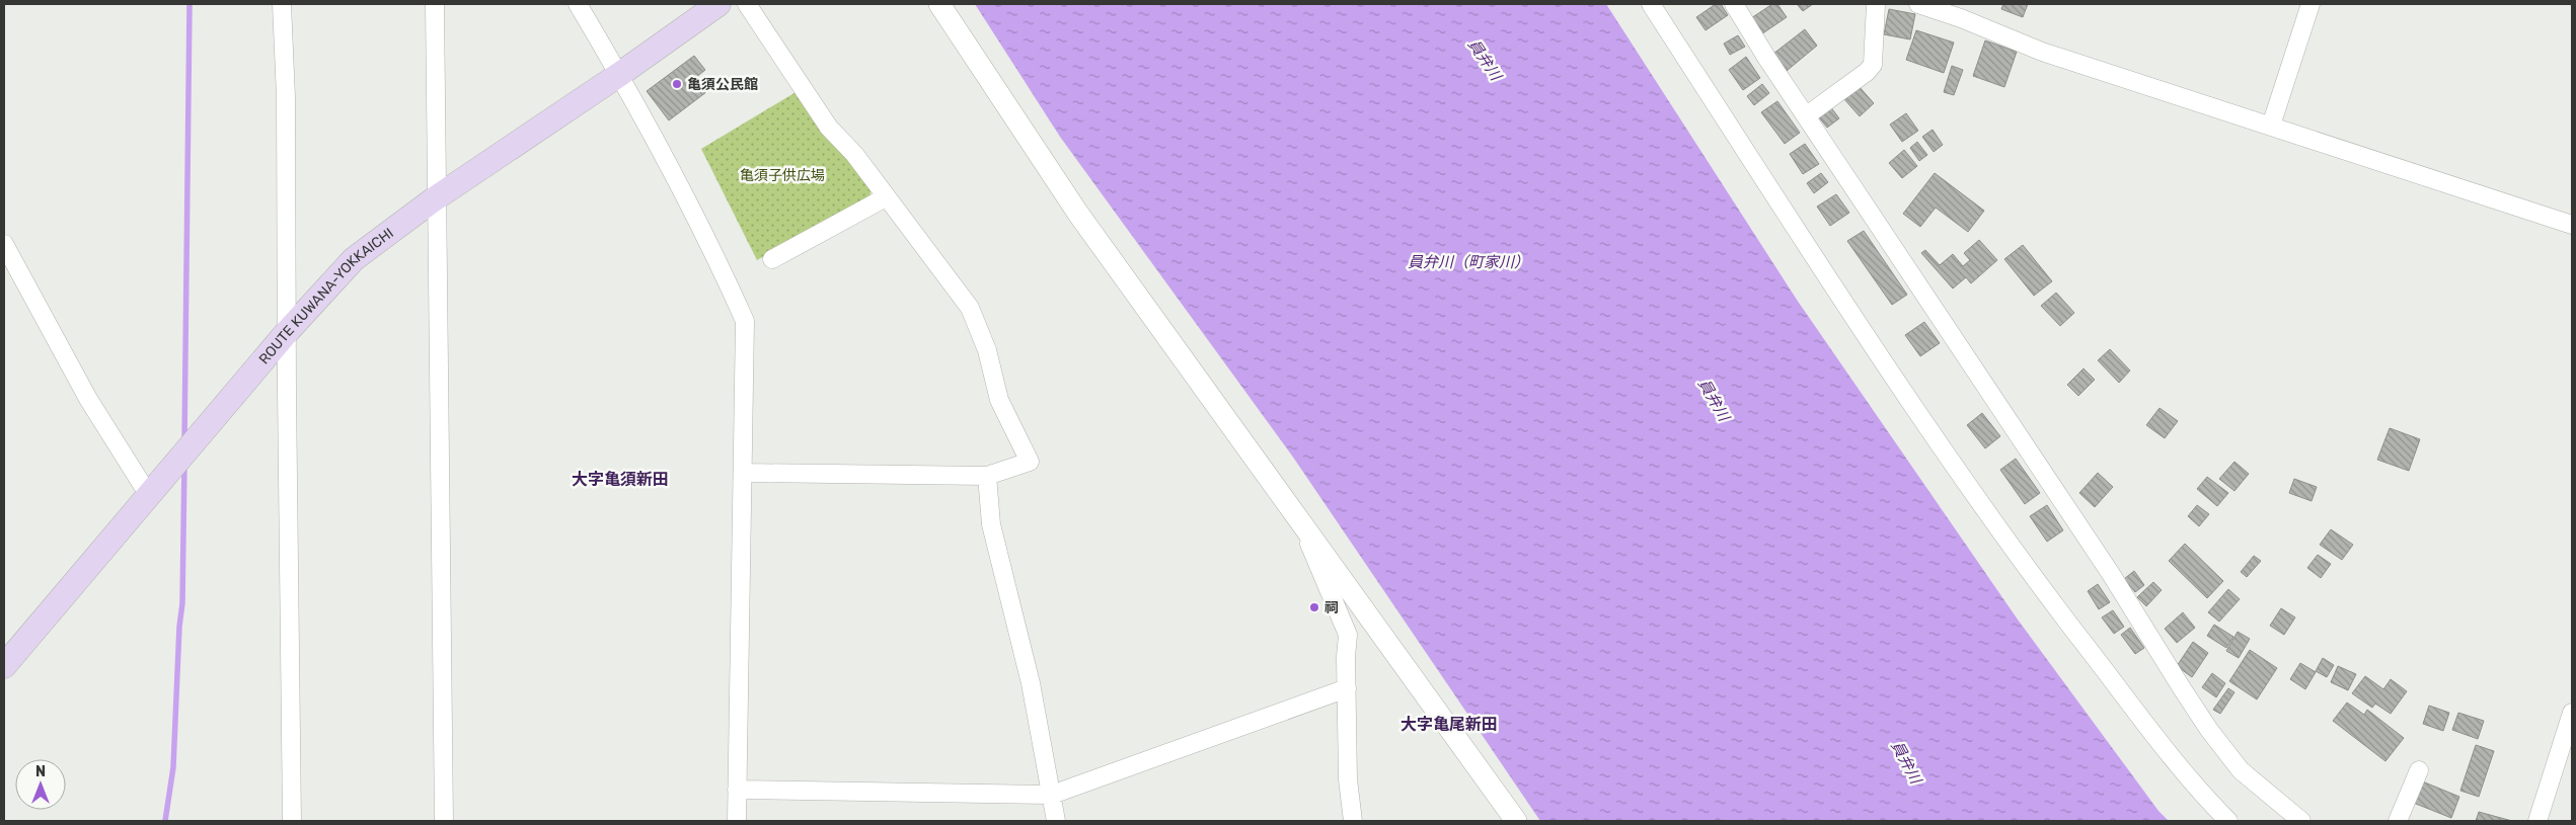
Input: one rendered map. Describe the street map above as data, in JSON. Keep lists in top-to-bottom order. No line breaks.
{"streets":{"main road":["ROUTE KUWANA-YOKKAICHI"]},"districts":["大字亀須新田","大字亀尾新田"],"water":["員弁川","員弁川（町家川）"],"parks":["亀須子供広場"],"places":["亀須公民館","祠"],"north":"top"}
